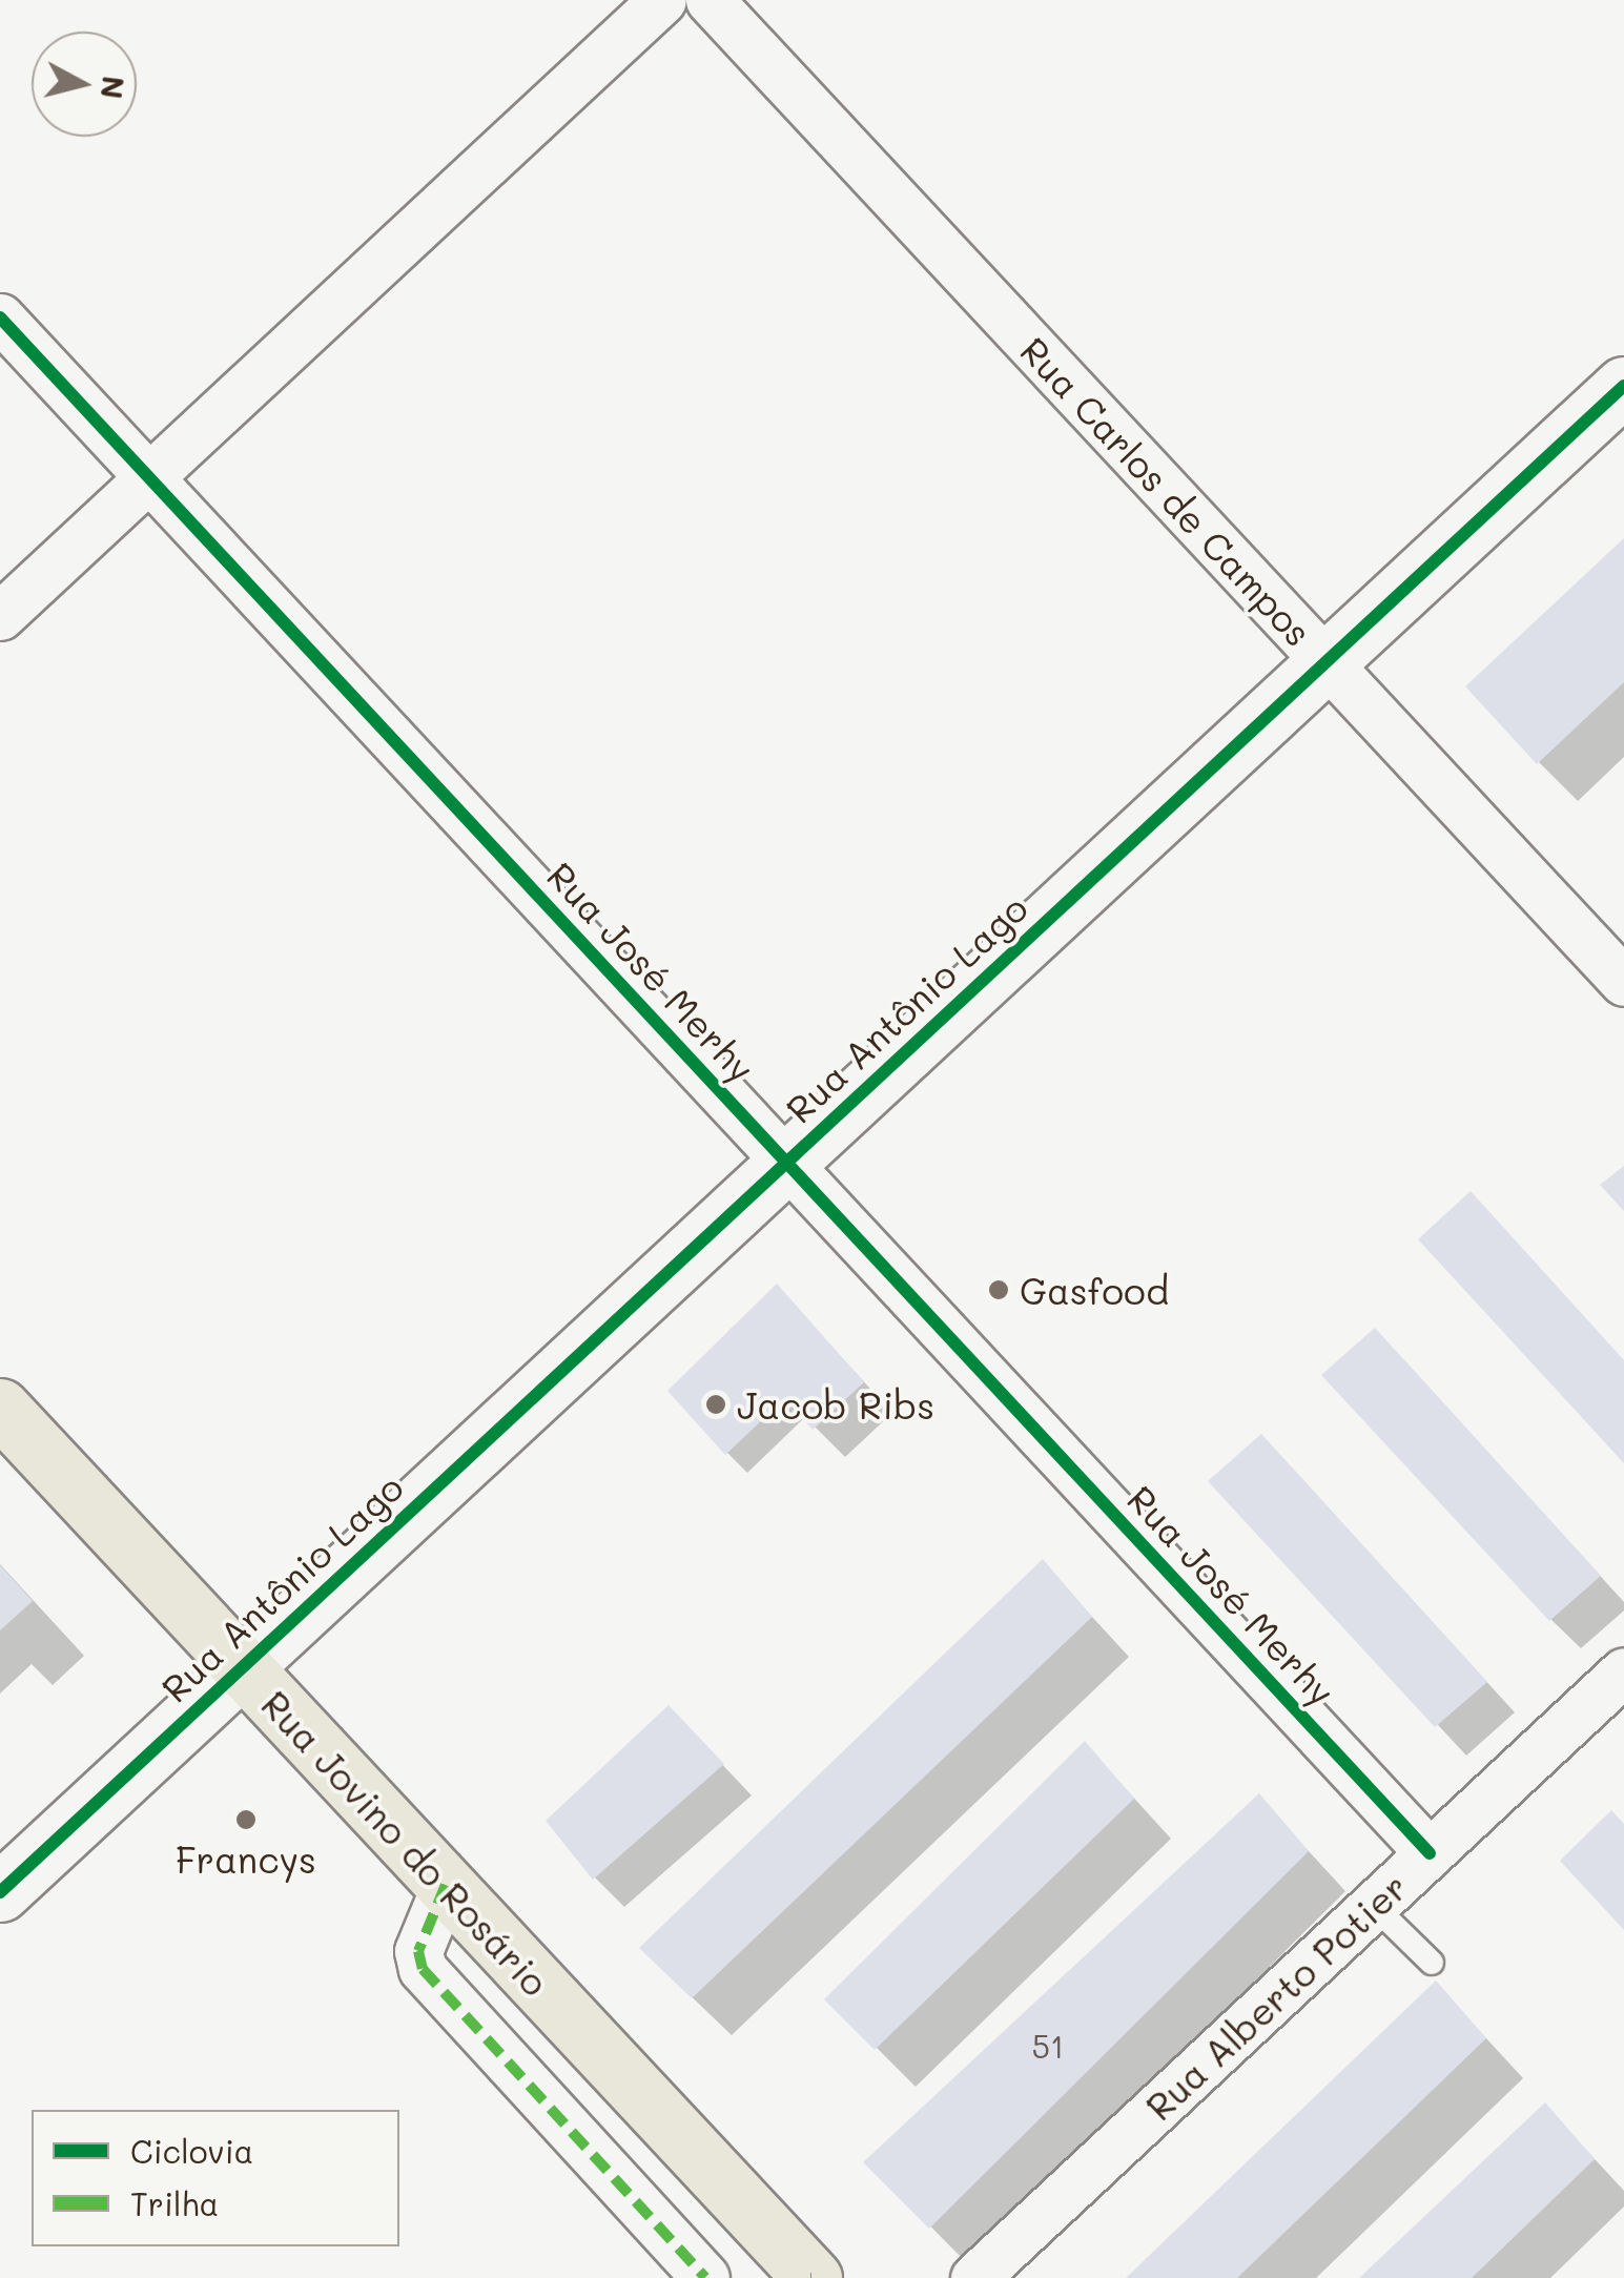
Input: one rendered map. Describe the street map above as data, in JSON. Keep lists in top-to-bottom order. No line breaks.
{"streets":{"main road":["Rua Jovino do Rosário"],"street":["Rua Carlos de Campos","Rua José Merhy","Rua Antônio Lago","Rua Alberto Potier"]},"crossings":[["Rua Carlos de Campos","Rua Antônio Lago"],["Rua José Merhy","Rua Antônio Lago"],["Rua José Merhy","Rua Alberto Potier"],["Rua Antônio Lago","Rua Jovino do Rosário"]],"places":["Gasfood","Jacob Ribs","Francys"],"house_numbers":["51"],"legend":["Ciclovia","Trilha"],"north":"right"}
